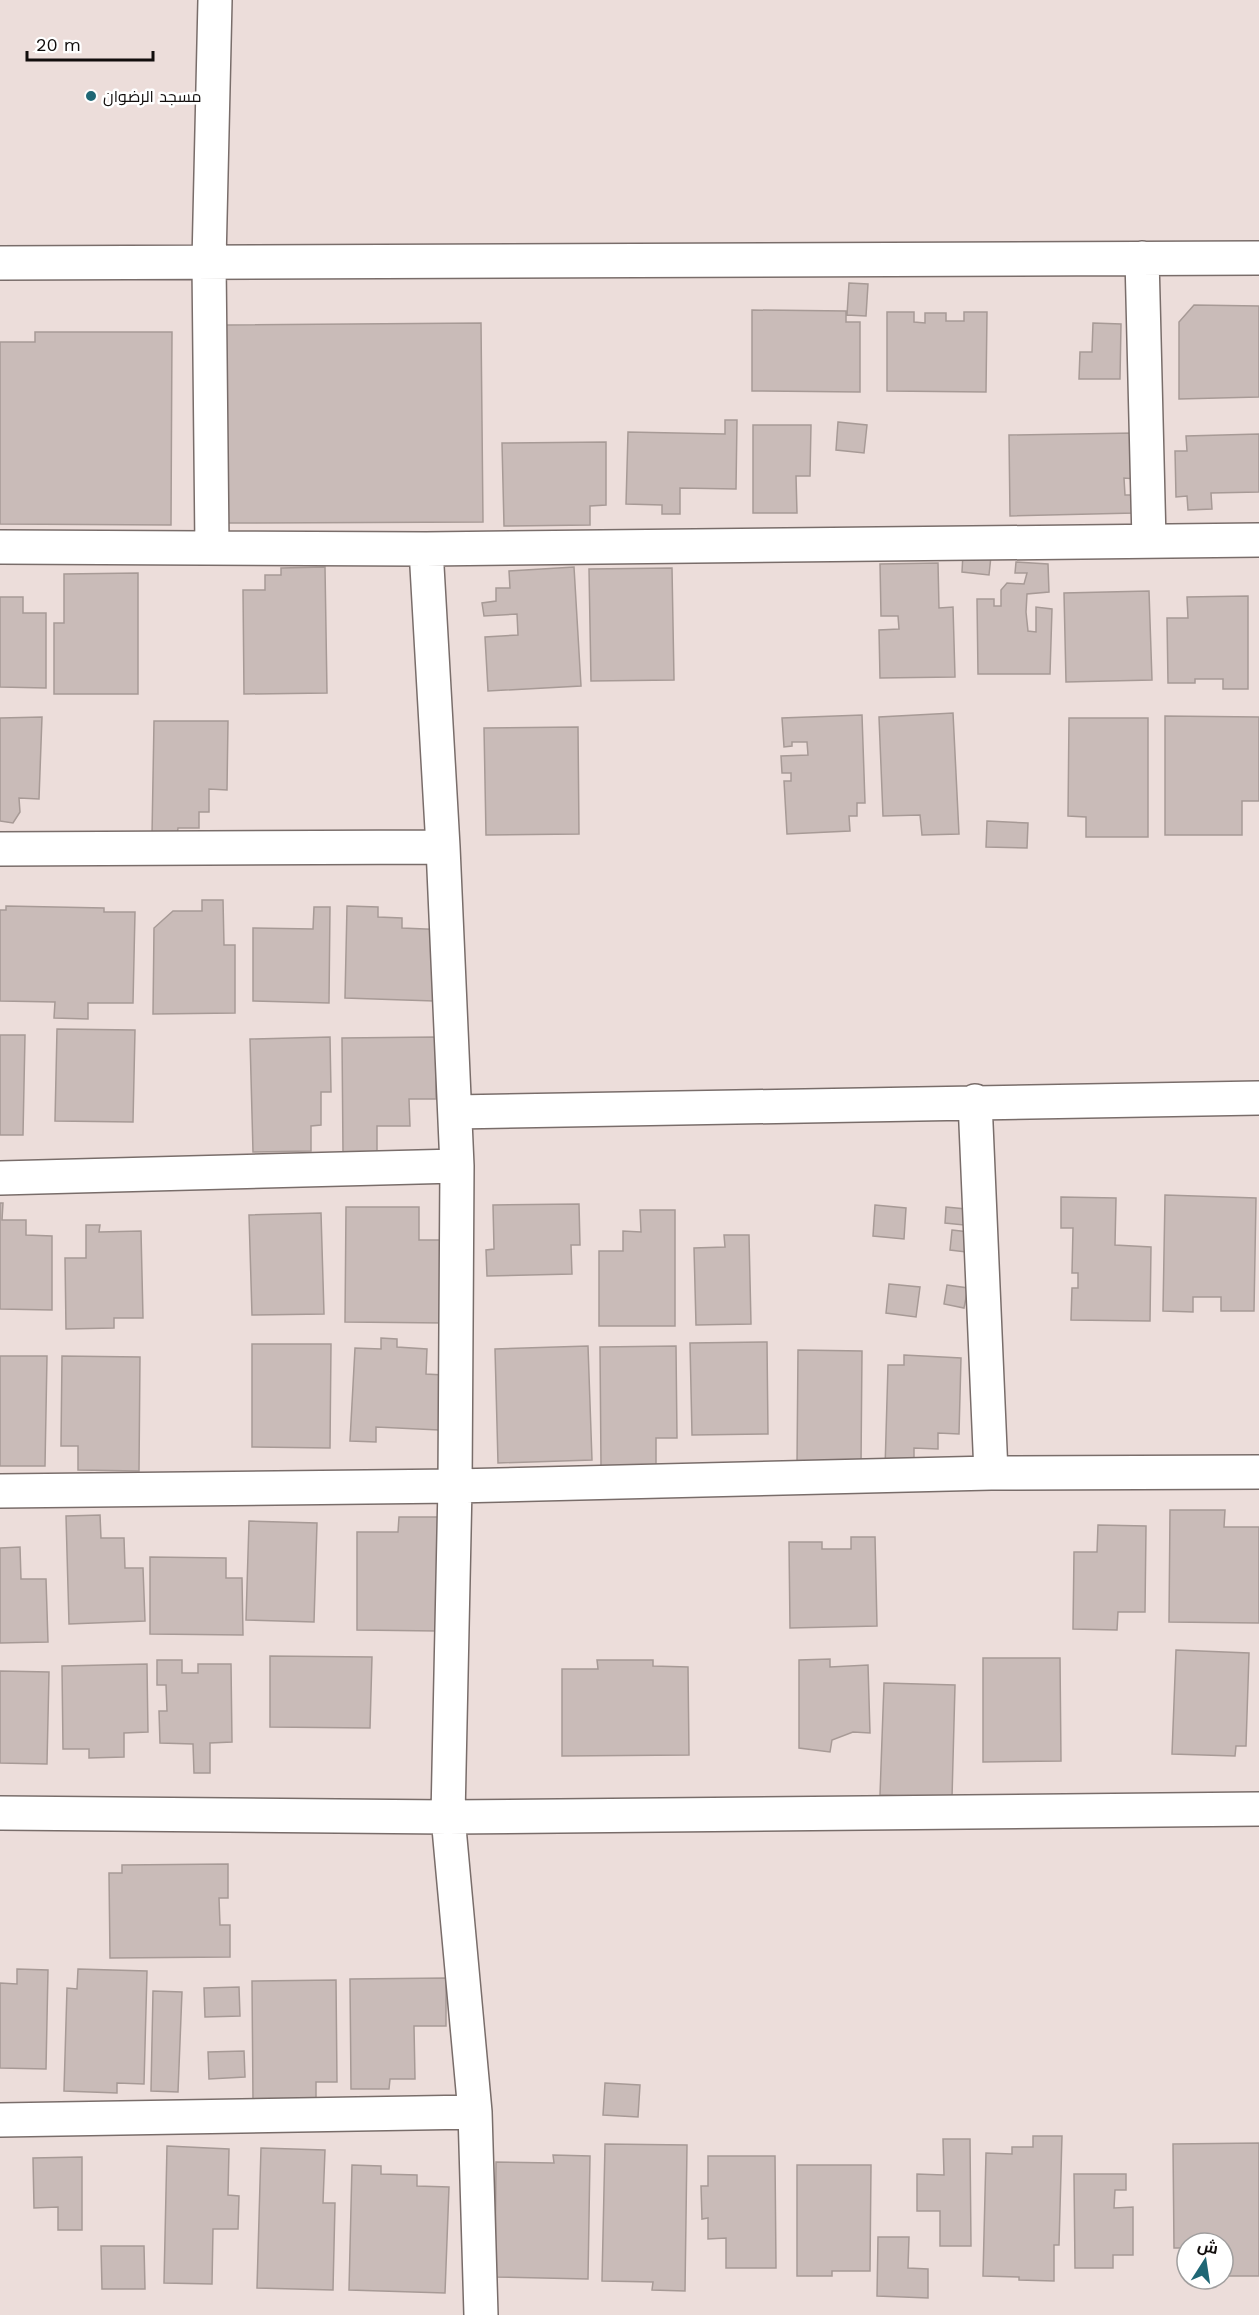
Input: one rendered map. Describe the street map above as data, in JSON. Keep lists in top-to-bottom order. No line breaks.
{"places":["مسجد الرضوان"],"scale_bar":"20 m","north":"top"}
